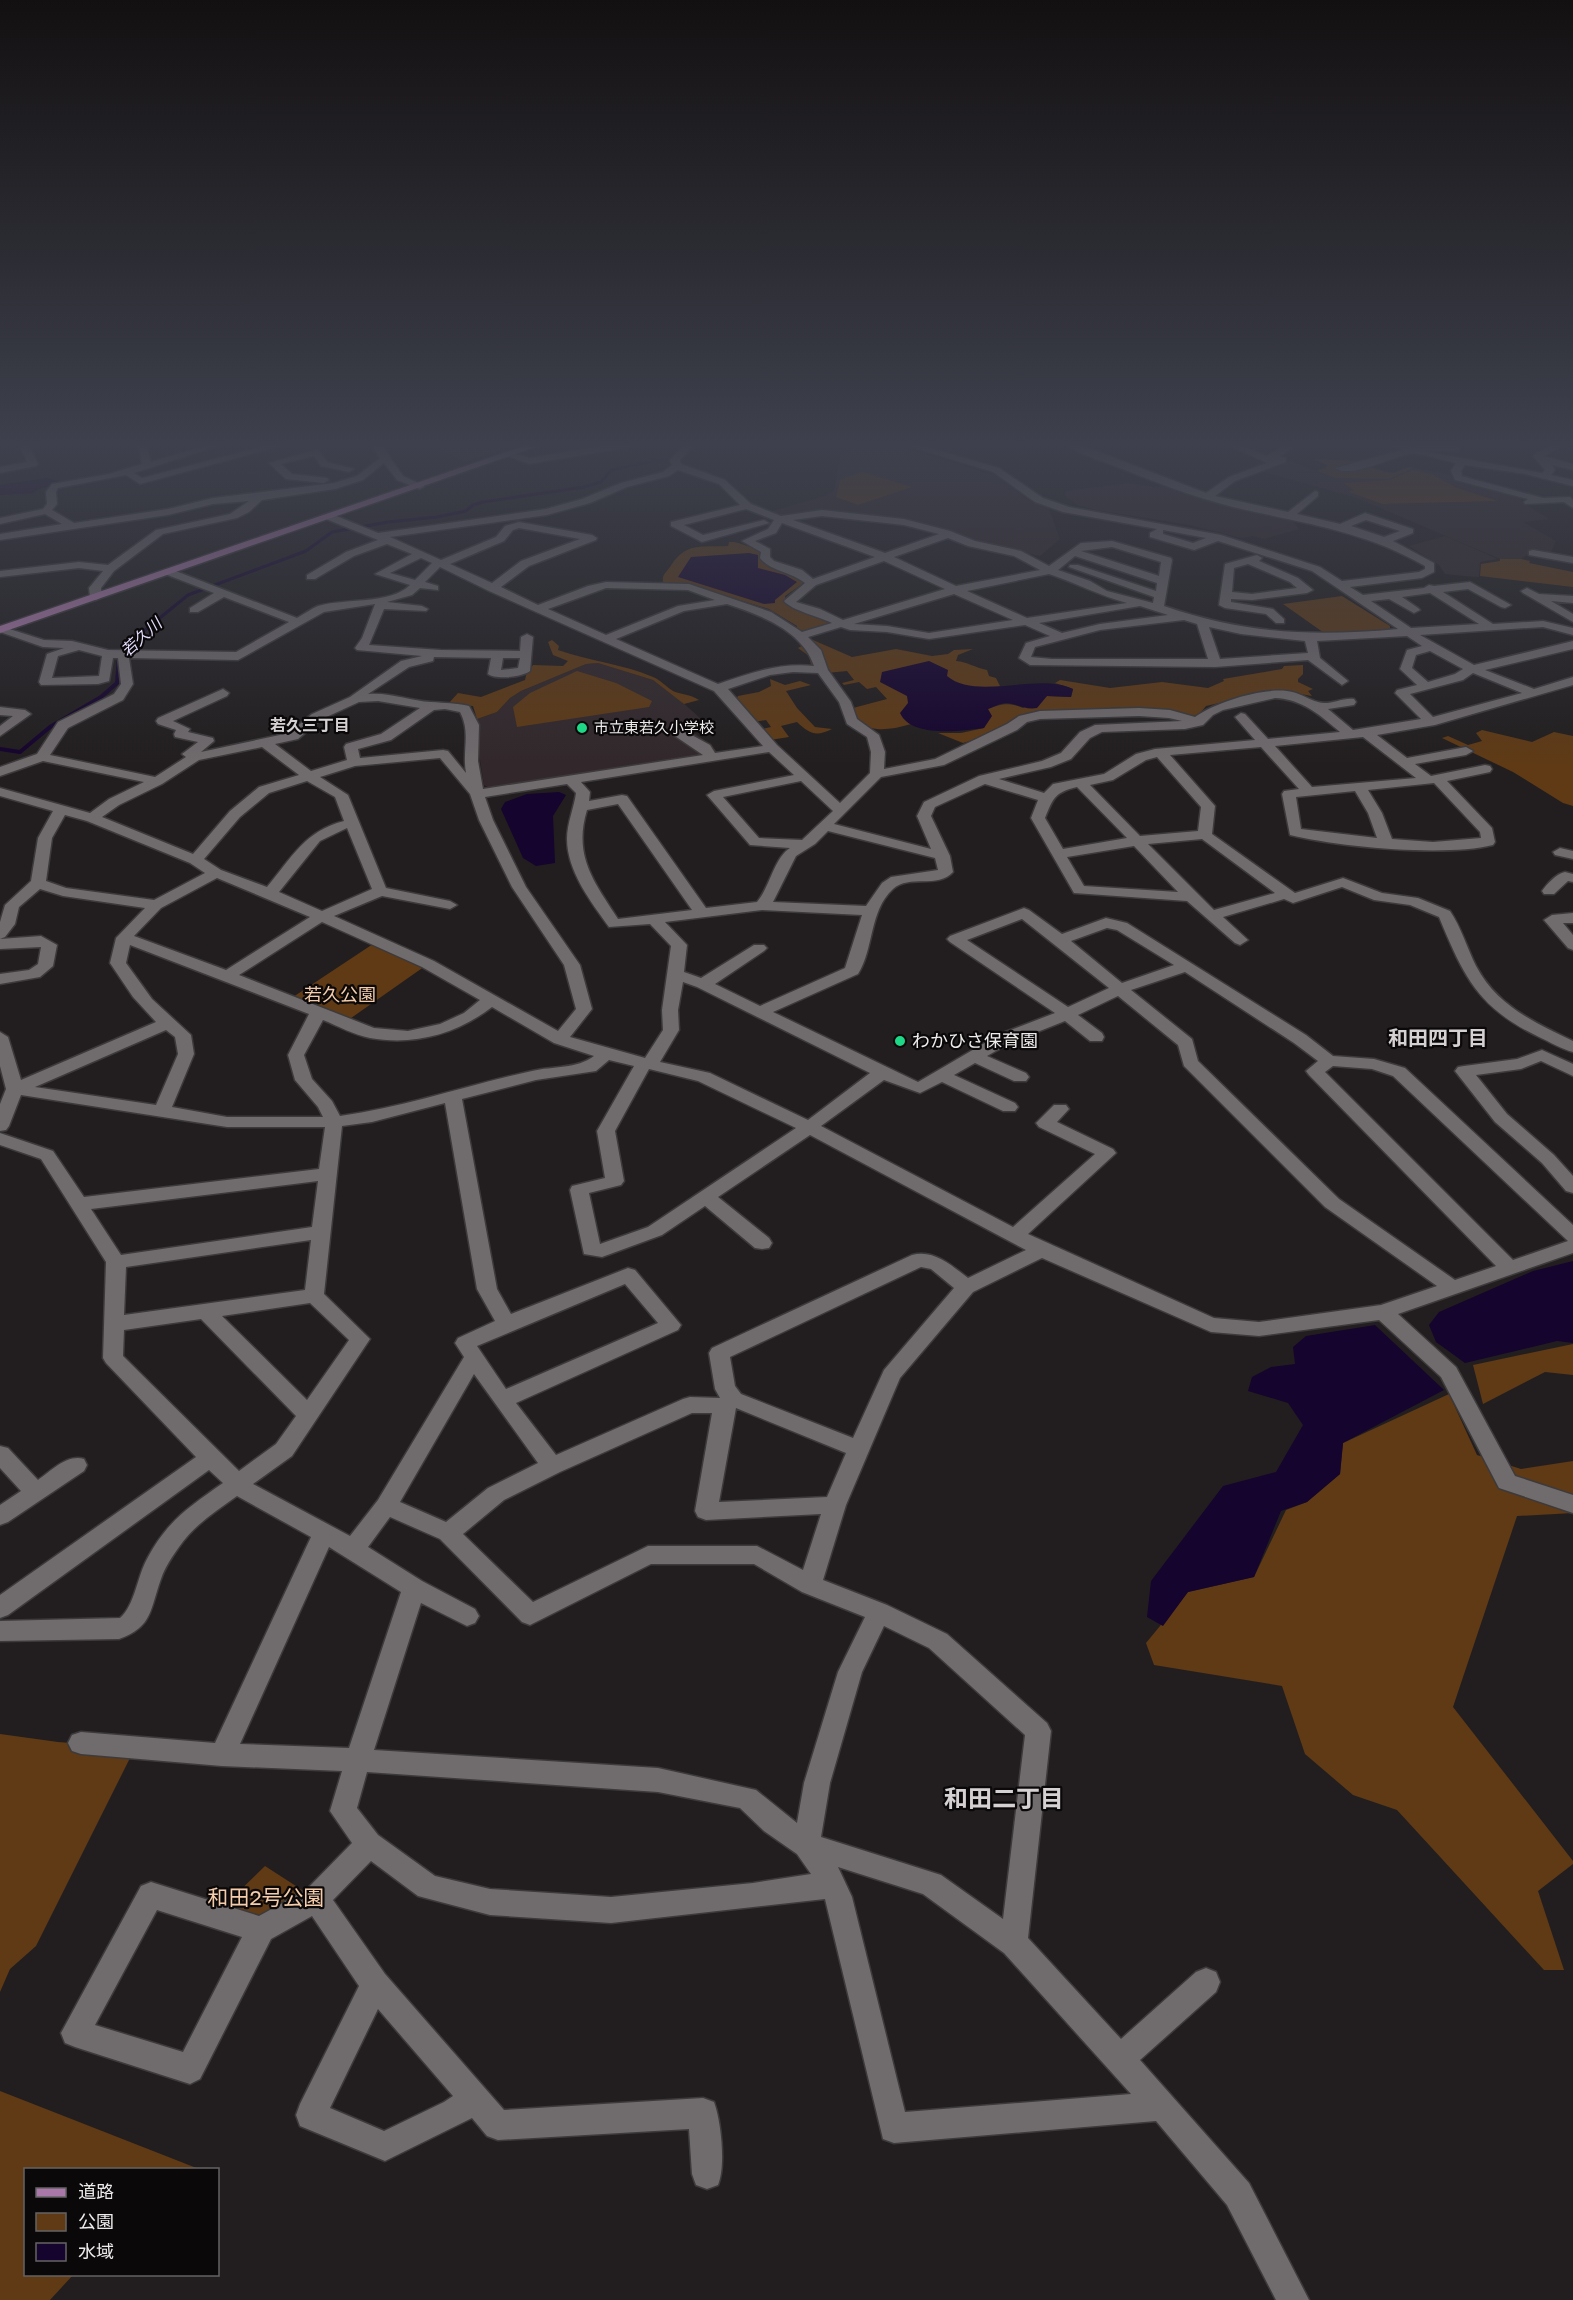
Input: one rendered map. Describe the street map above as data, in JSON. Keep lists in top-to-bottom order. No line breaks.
{"districts":["若久三丁目","和田四丁目","和田二丁目"],"water":["若久川"],"parks":["若久公園","和田2号公園"],"places":["市立東若久小学校","わかひさ保育園"],"legend":["道路","公園","水域"]}
